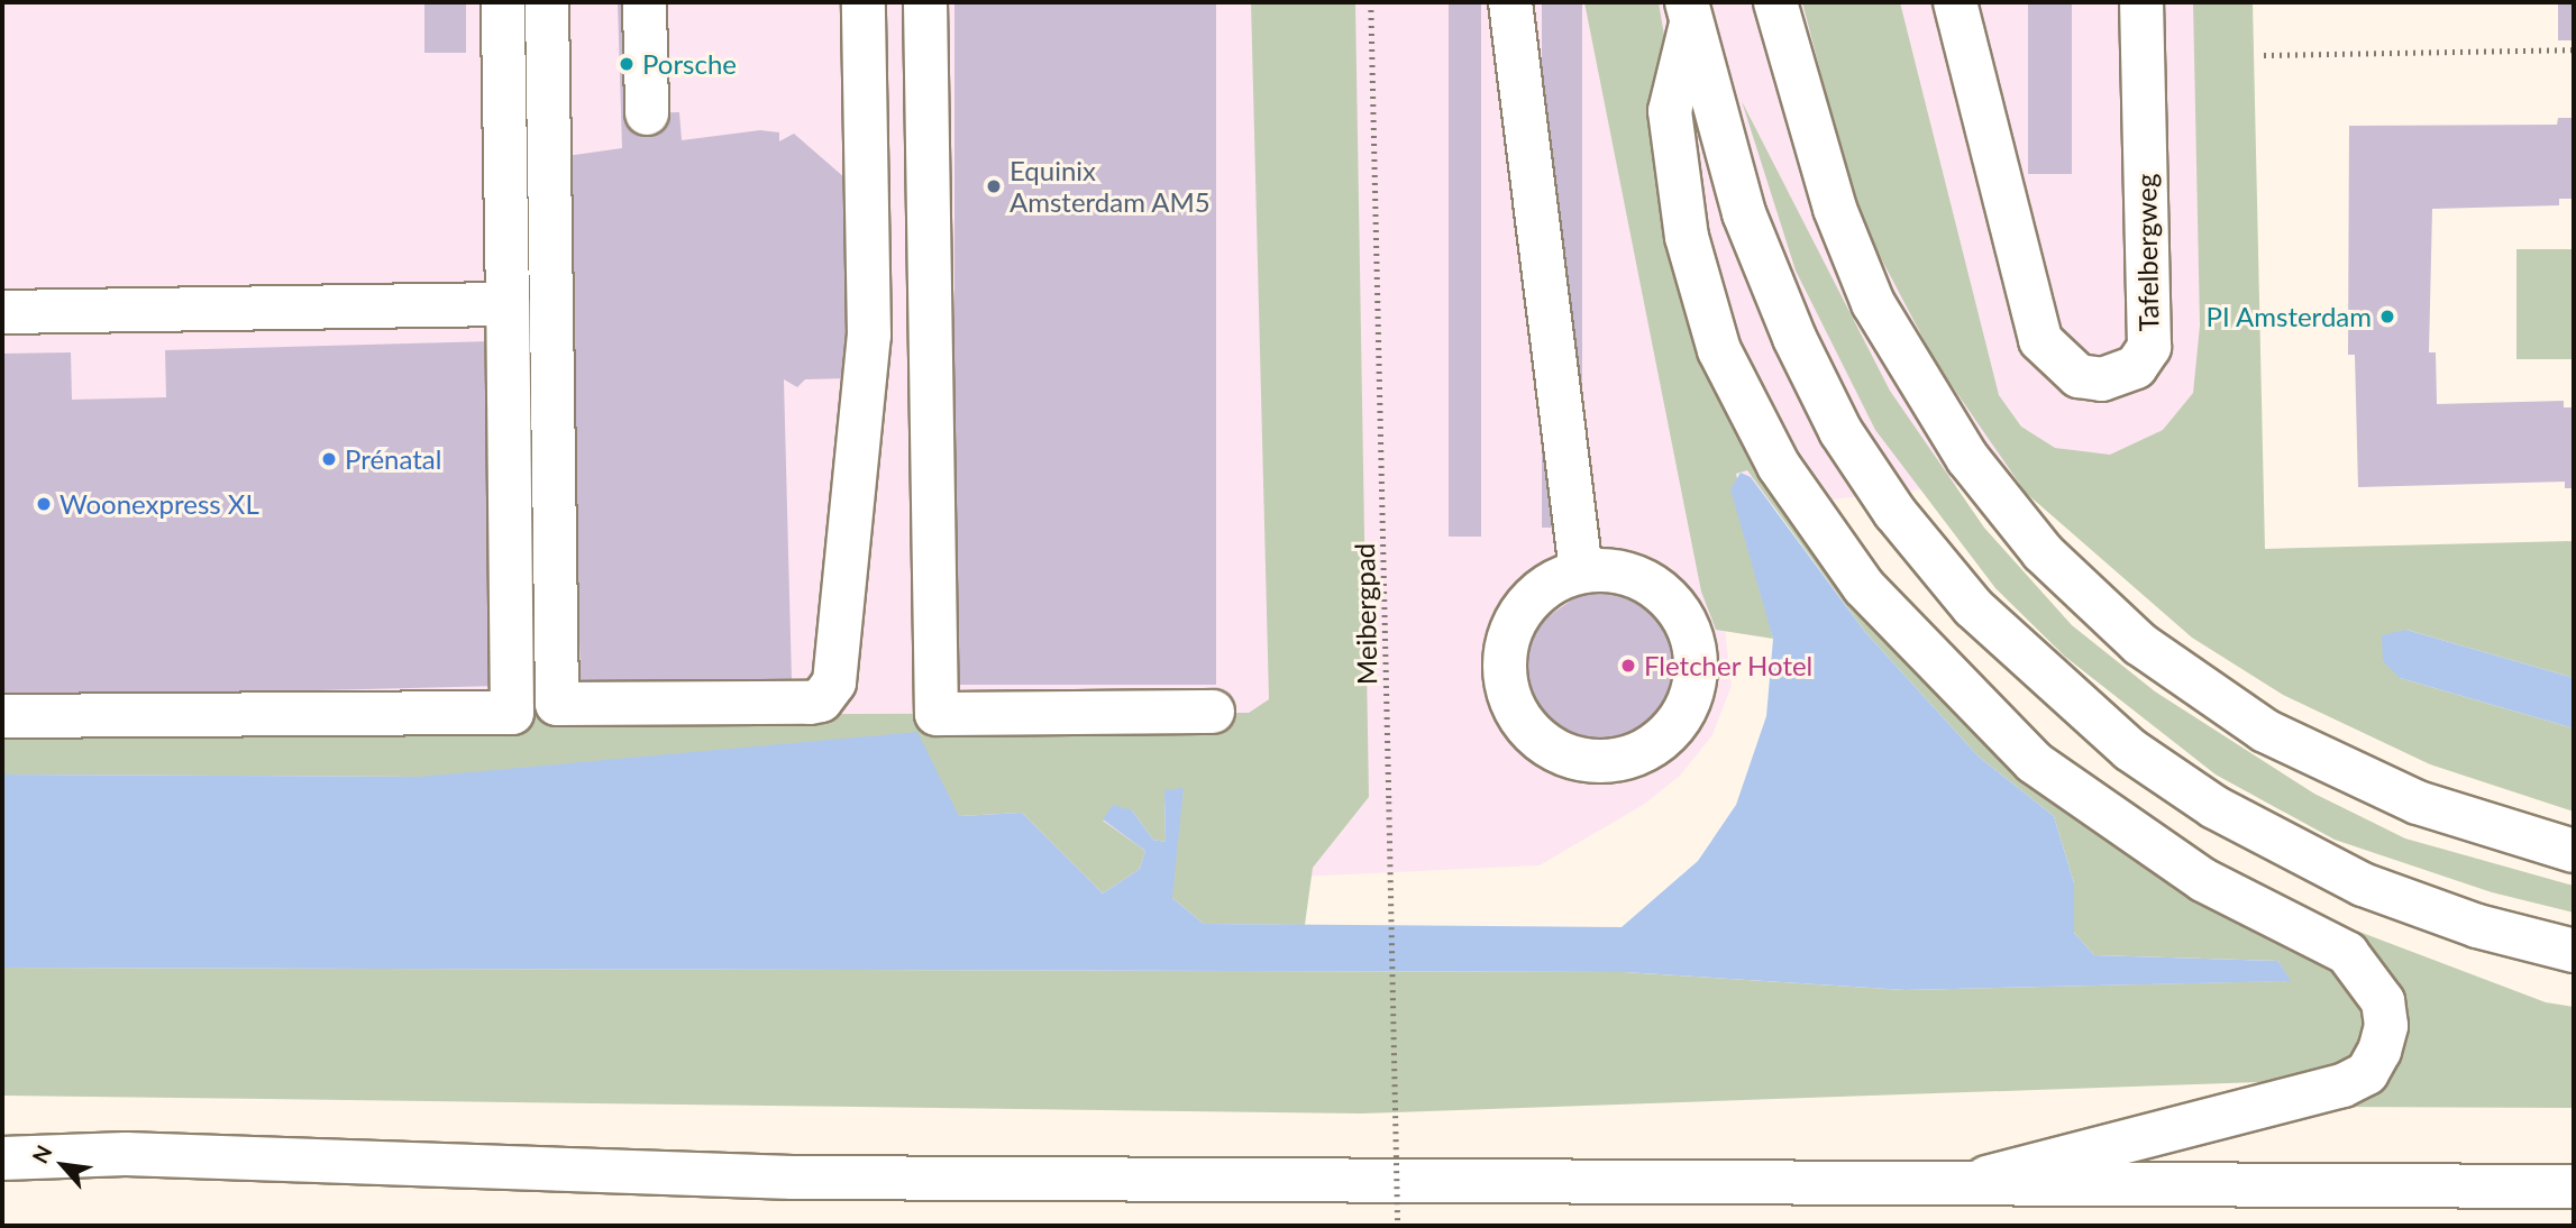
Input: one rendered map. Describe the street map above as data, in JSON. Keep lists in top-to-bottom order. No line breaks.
{"streets":{"main road":["Tafelbergweg"],"path":["Meibergpad"]},"places":["Porsche","Equinix Amsterdam AM5","PI Amsterdam","Prénatal","Woonexpress XL","Fletcher Hotel"],"north":"top left"}
